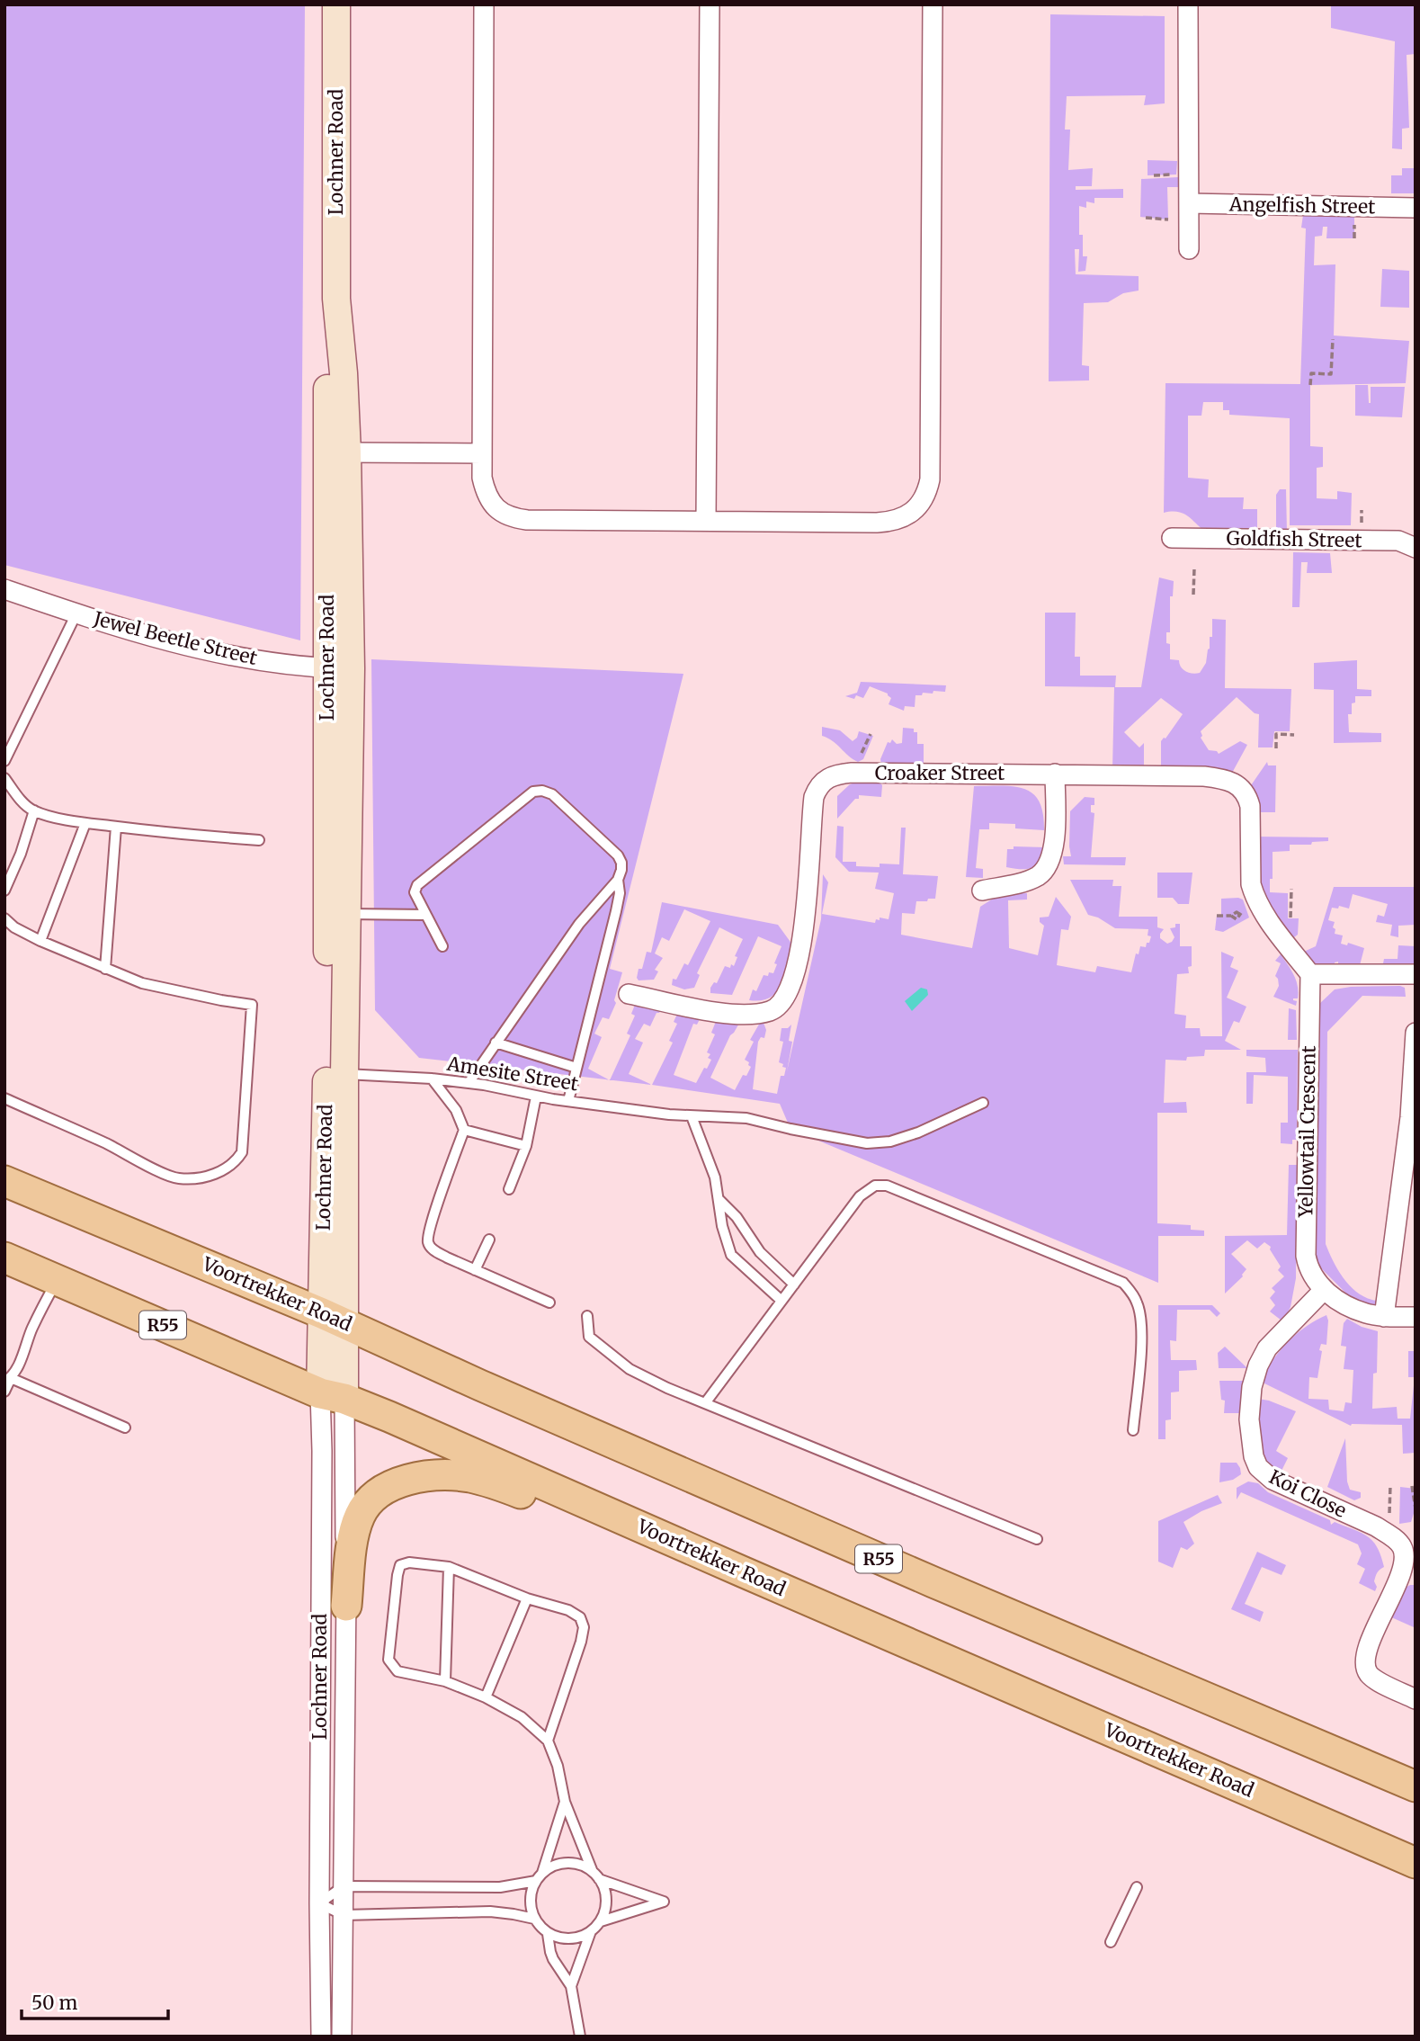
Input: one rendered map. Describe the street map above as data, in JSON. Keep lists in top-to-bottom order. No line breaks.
{"streets":{"main road":["Voortrekker Road","R55"],"street":["Lochner Road","Angelfish Street","Goldfish Street","Jewel Beetle Street","Croaker Street","Yellowtail Crescent","Koi Close"],"lane":["Amesite Street"]},"crossings":[["Lochner Road","Jewel Beetle Street"],["Lochner Road","Amesite Street"],["Lochner Road","Voortrekker Road"],["Croaker Street","Yellowtail Crescent"],["Yellowtail Crescent","Koi Close"]],"scale_bar":"50 m"}
